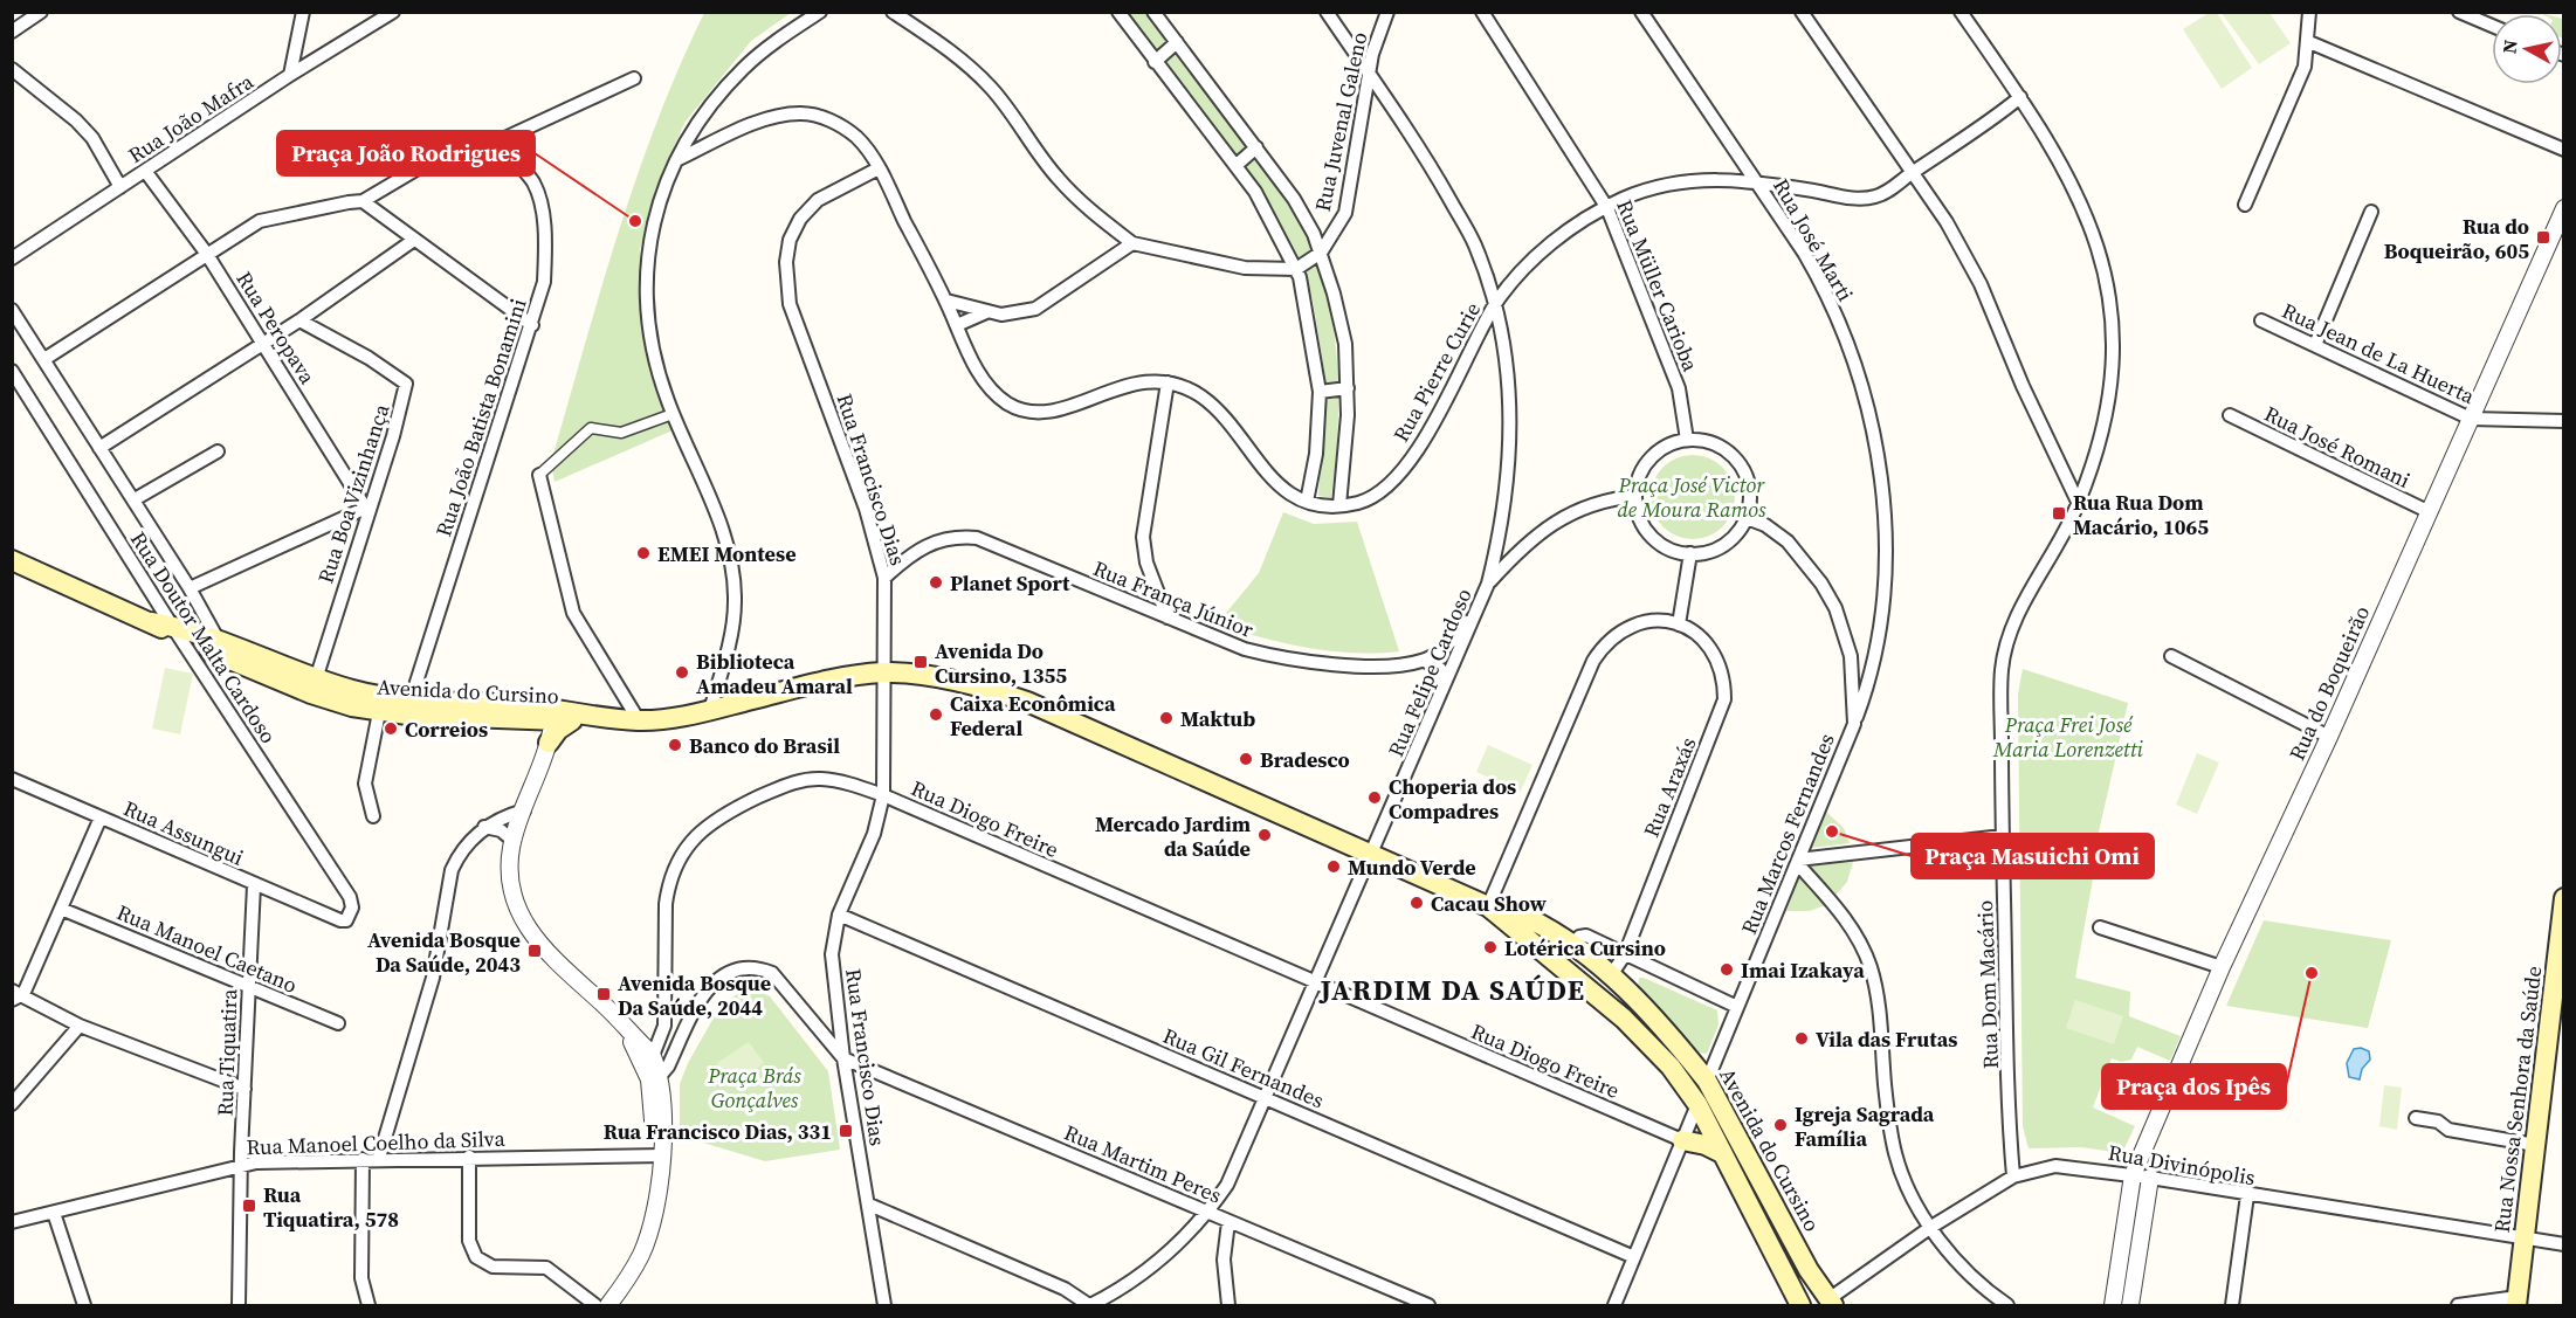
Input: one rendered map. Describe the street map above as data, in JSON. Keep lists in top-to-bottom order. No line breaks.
{"streets":{"main road":["Avenida do Cursino","Rua Nossa Senhora da Saúde"],"street":["Rua João Mafra","Rua Juvenal Galeno","Rua José Marti","Rua Müller Carioba","Rua Peropava","Rua Jean de La Huerta","Rua Pierre Curie","Rua João Batista Bonamini","Rua José Romani","Rua Francisco Dias","Rua Boa Vizinhança","Rua França Júnior","Rua Doutor Malta Cardoso","Rua Felipe Cardoso","Rua do Boqueirão","Rua Araxás","Rua Diogo Freire","Rua Assungui","Rua Marcos Fernandes","Rua Manoel Caetano","Rua Dom Macário","Rua Tiquatira","Rua Gil Fernandes","Rua Manoel Coelho da Silva","Rua Martim Peres","Rua Divinópolis"]},"crossings":[["Rua João Mafra","Rua Peropava"],["Rua Juvenal Galeno","Rua Felipe Cardoso"],["Rua José Marti","Rua Pierre Curie"],["Rua José Marti","Rua Marcos Fernandes"],["Rua Müller Carioba","Rua Pierre Curie"],["Rua Müller Carioba","Rua Felipe Cardoso"],["Rua Müller Carioba","Rua Marcos Fernandes"],["Rua Peropava","Rua Boa Vizinhança"],["Rua Jean de La Huerta","Rua do Boqueirão"],["Rua Pierre Curie","Rua Felipe Cardoso"],["Rua Pierre Curie","Rua Dom Macário"],["Rua João Batista Bonamini","Avenida do Cursino"],["Rua José Romani","Rua do Boqueirão"],["Rua Francisco Dias","Rua França Júnior"],["Rua Francisco Dias","Avenida do Cursino"],["Rua Francisco Dias","Rua Diogo Freire"],["Rua Francisco Dias","Rua Gil Fernandes"],["Rua Francisco Dias","Rua Martim Peres"],["Rua Boa Vizinhança","Avenida do Cursino"],["Rua Doutor Malta Cardoso","Avenida do Cursino"],["Rua Doutor Malta Cardoso","Rua Assungui"],["Rua Felipe Cardoso","Avenida do Cursino"],["Rua Felipe Cardoso","Rua Diogo Freire"],["Rua Felipe Cardoso","Rua Marcos Fernandes"],["Rua Felipe Cardoso","Rua Gil Fernandes"],["Rua Felipe Cardoso","Rua Martim Peres"],["Rua do Boqueirão","Rua Divinópolis"],["Avenida do Cursino","Rua Araxás"],["Avenida do Cursino","Rua Marcos Fernandes"],["Avenida do Cursino","Rua Divinópolis"],["Rua Diogo Freire","Rua Marcos Fernandes"],["Rua Assungui","Rua Tiquatira"],["Rua Marcos Fernandes","Rua Gil Fernandes"],["Rua Manoel Caetano","Rua Tiquatira"],["Rua Dom Macário","Rua Divinópolis"],["Rua Tiquatira","Rua Manoel Coelho da Silva"],["Rua Nossa Senhora da Saúde","Rua Divinópolis"]],"districts":["JARDIM DA SAÚDE"],"parks":["Praça José Victor de Moura Ramos","Praça Frei José Maria Lorenzetti","Praça Brás Gonçalves"],"places":{"other":["Praça João Rodrigues","EMEI Montese","Planet Sport","Biblioteca Amadeu Amaral","Caixa Econômica Federal","Maktub","Correios","Banco do Brasil","Bradesco","Choperia dos Compadres","Praça Masuichi Omi","Mercado Jardim da Saúde","Mundo Verde","Cacau Show","Lotérica Cursino","Imai Izakaya","Praça dos Ipês","Vila das Frutas","Igreja Sagrada Família"],"transit":["Rua do Boqueirão, 605","Rua Rua Dom Macário, 1065","Avenida Do Cursino, 1355","Avenida Bosque Da Saúde, 2043","Avenida Bosque Da Saúde, 2044","Rua Francisco Dias, 331","Rua Tiquatira, 578"]},"north":"left"}
